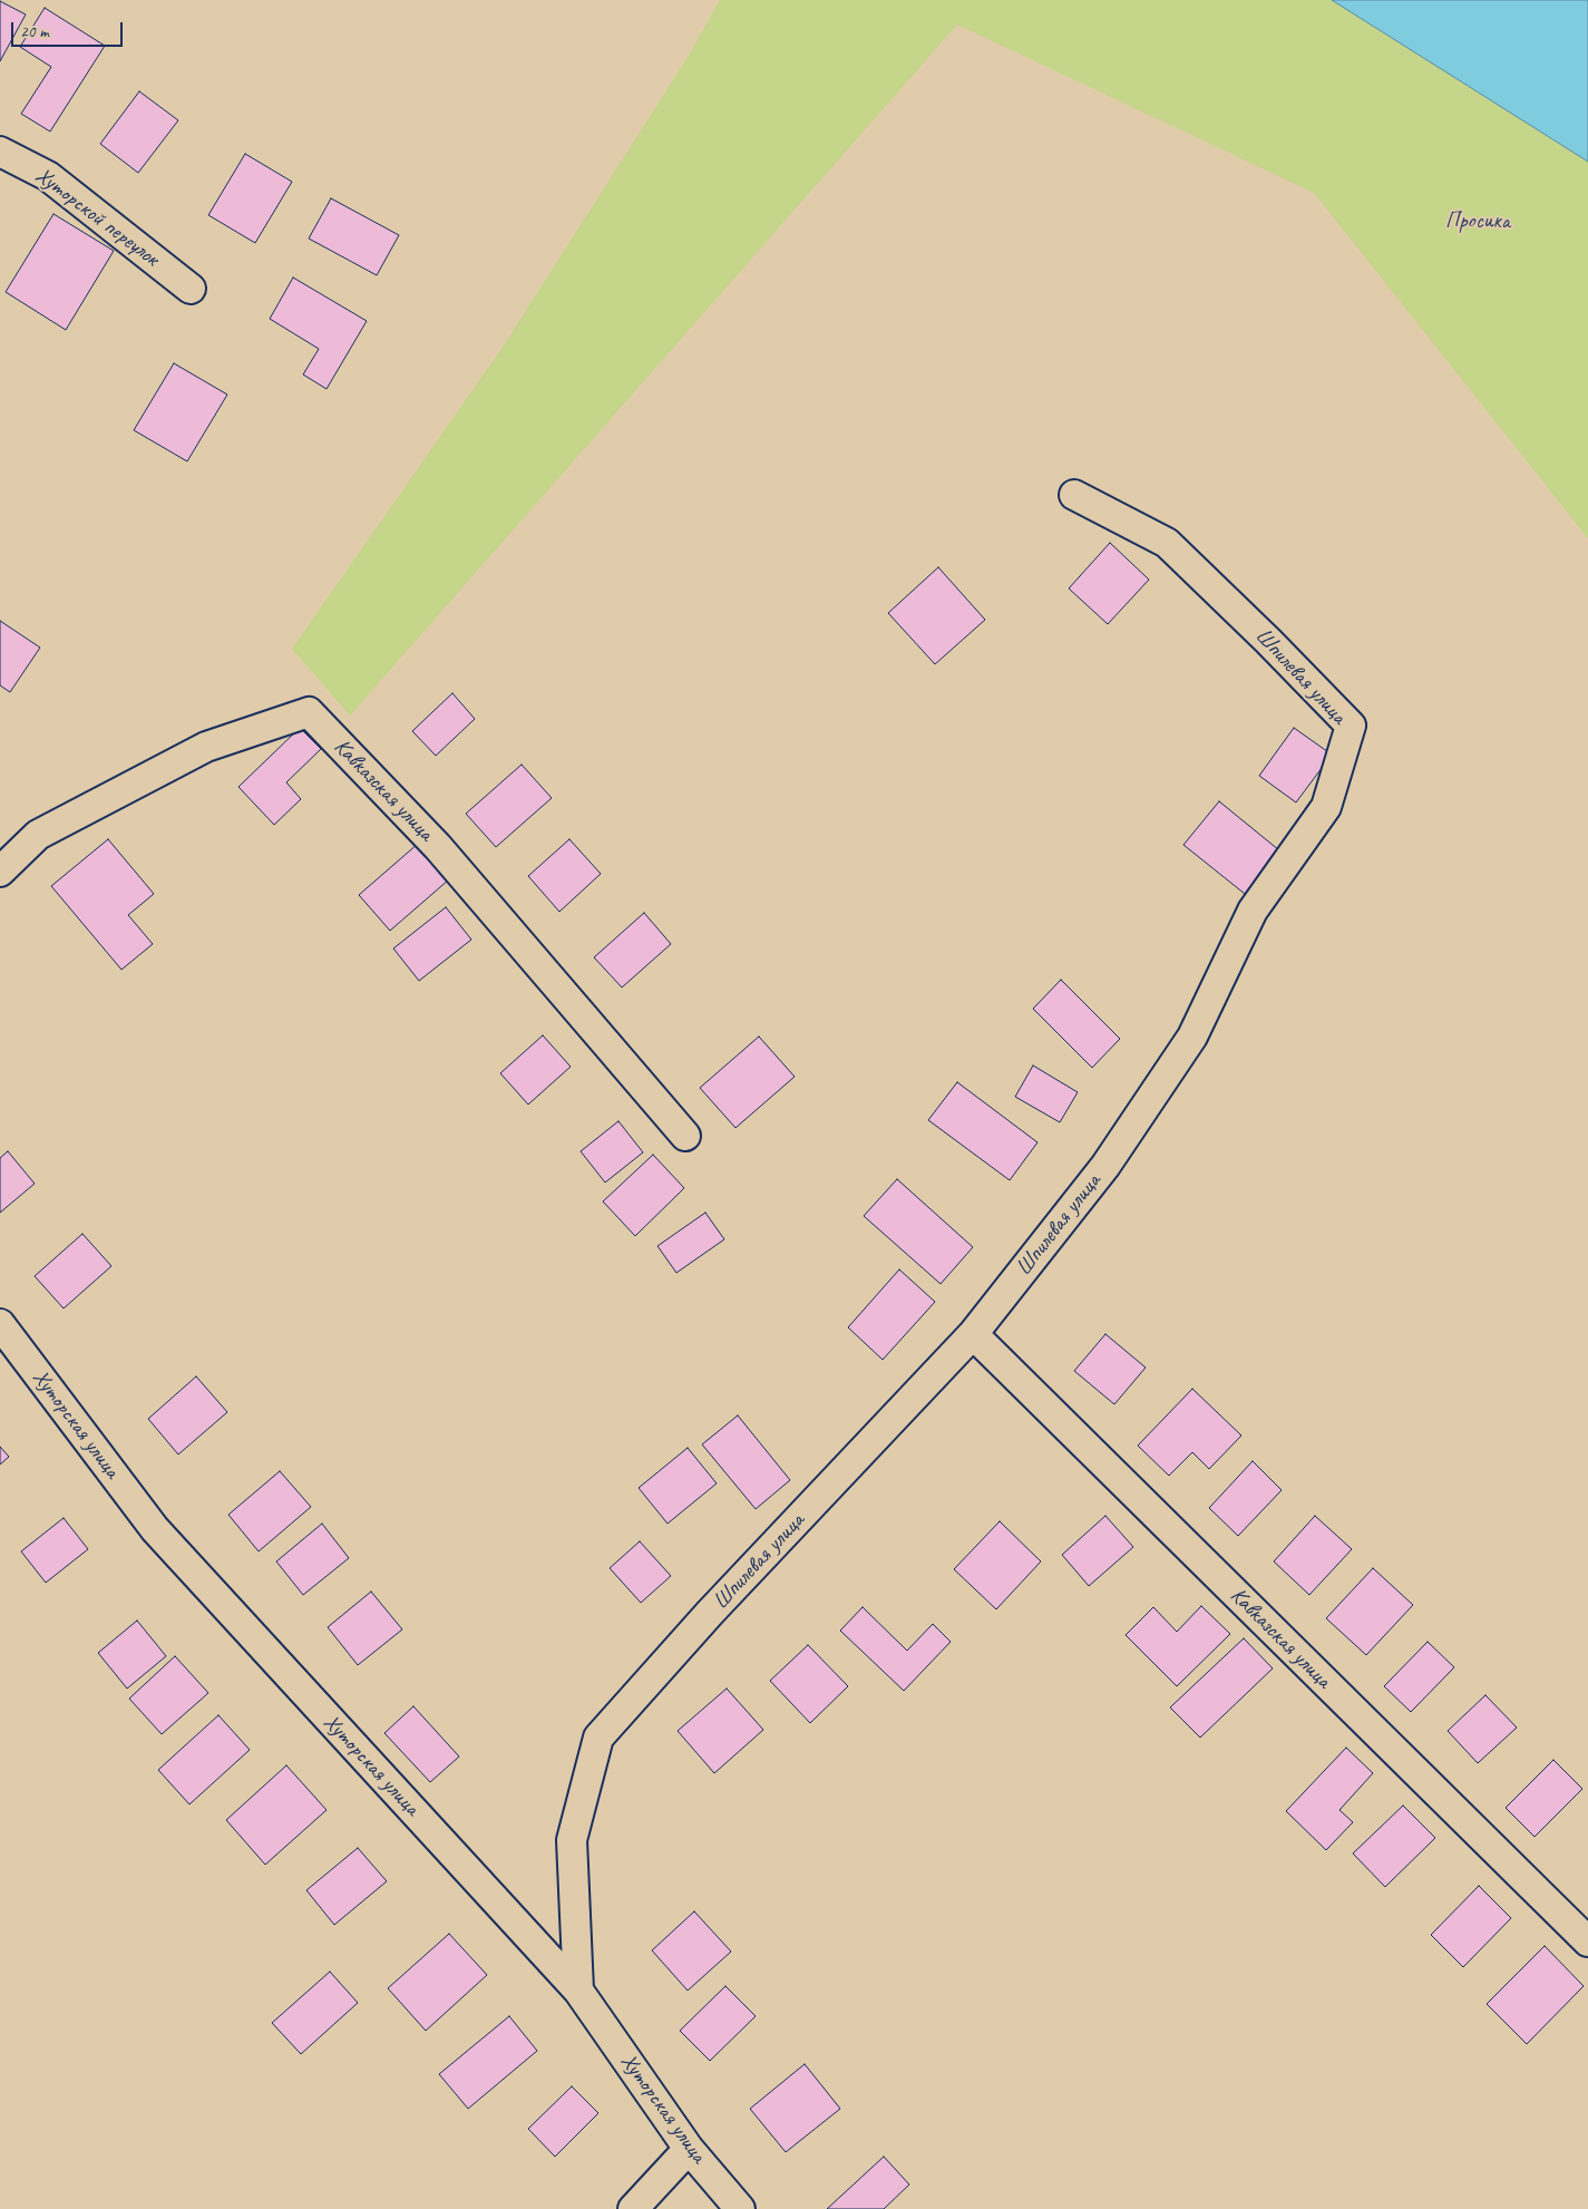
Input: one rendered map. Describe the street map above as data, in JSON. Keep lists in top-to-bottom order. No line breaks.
{"streets":{"street":["Хуторской переулок","Шпилевая улица","Кавказская улица","Хуторская улица"]},"crossings":[["Шпилевая улица","Кавказская улица"],["Шпилевая улица","Хуторская улица"]],"parks":["Просика"],"scale_bar":"20 m"}
